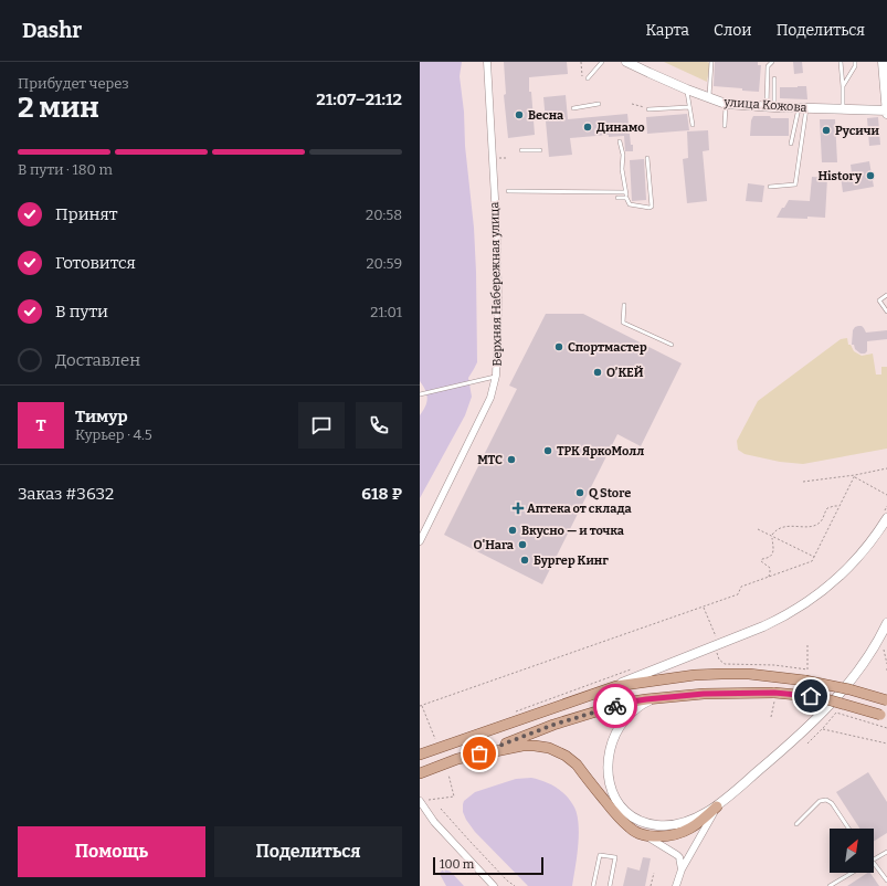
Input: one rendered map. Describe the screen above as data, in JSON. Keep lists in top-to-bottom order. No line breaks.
{"streets":{"main road":["улица Кожова"],"street":["Верхняя Набережная улица"]},"places":{"other":["Весна","Динамо","Русичи","History","Спортмастер","О’КЕЙ","ТРК ЯркоМолл","МТС","Q Store","Вкусно — и точка","O'Hara","Бургер Кинг"],"health":["Аптека от склада"]},"scale_bar":"100 m","north":"top right","page":{"header":"Dashr","nav":["Карта","Слои","Поделиться"],"heading":["2 мин","Прибудет через","21:07–21:12"],"panel":["Тимур","Курьер · 4.5","Заказ #3632","618 ₽"],"bar":"В пути · 180 m","list":[["Принят","20:58"],["Готовится","20:59"],["В пути","21:01"],"Доставлен"],"round":"Т","buttons":["Помощь","Поделиться"],"scale":"100 m"}}
